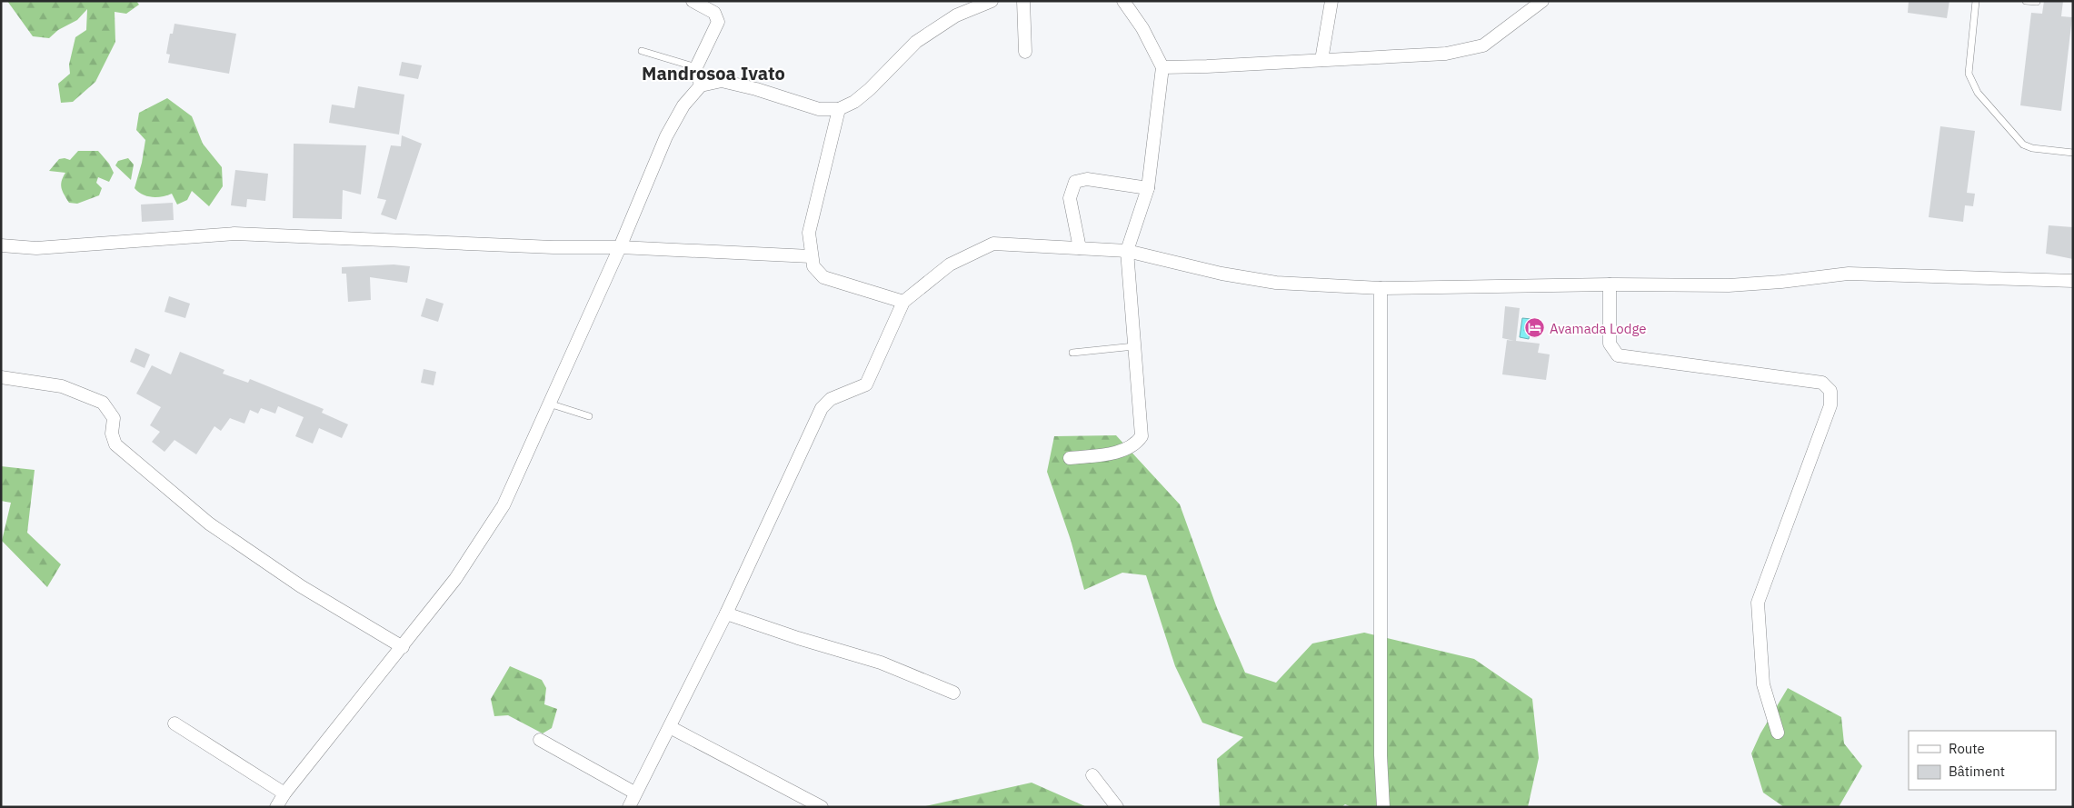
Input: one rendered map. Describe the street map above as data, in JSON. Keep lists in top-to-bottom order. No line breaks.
{"districts":["Mandrosoa Ivato"],"places":{"hotel":["Avamada Lodge"]},"legend":["Route","Bâtiment"]}
